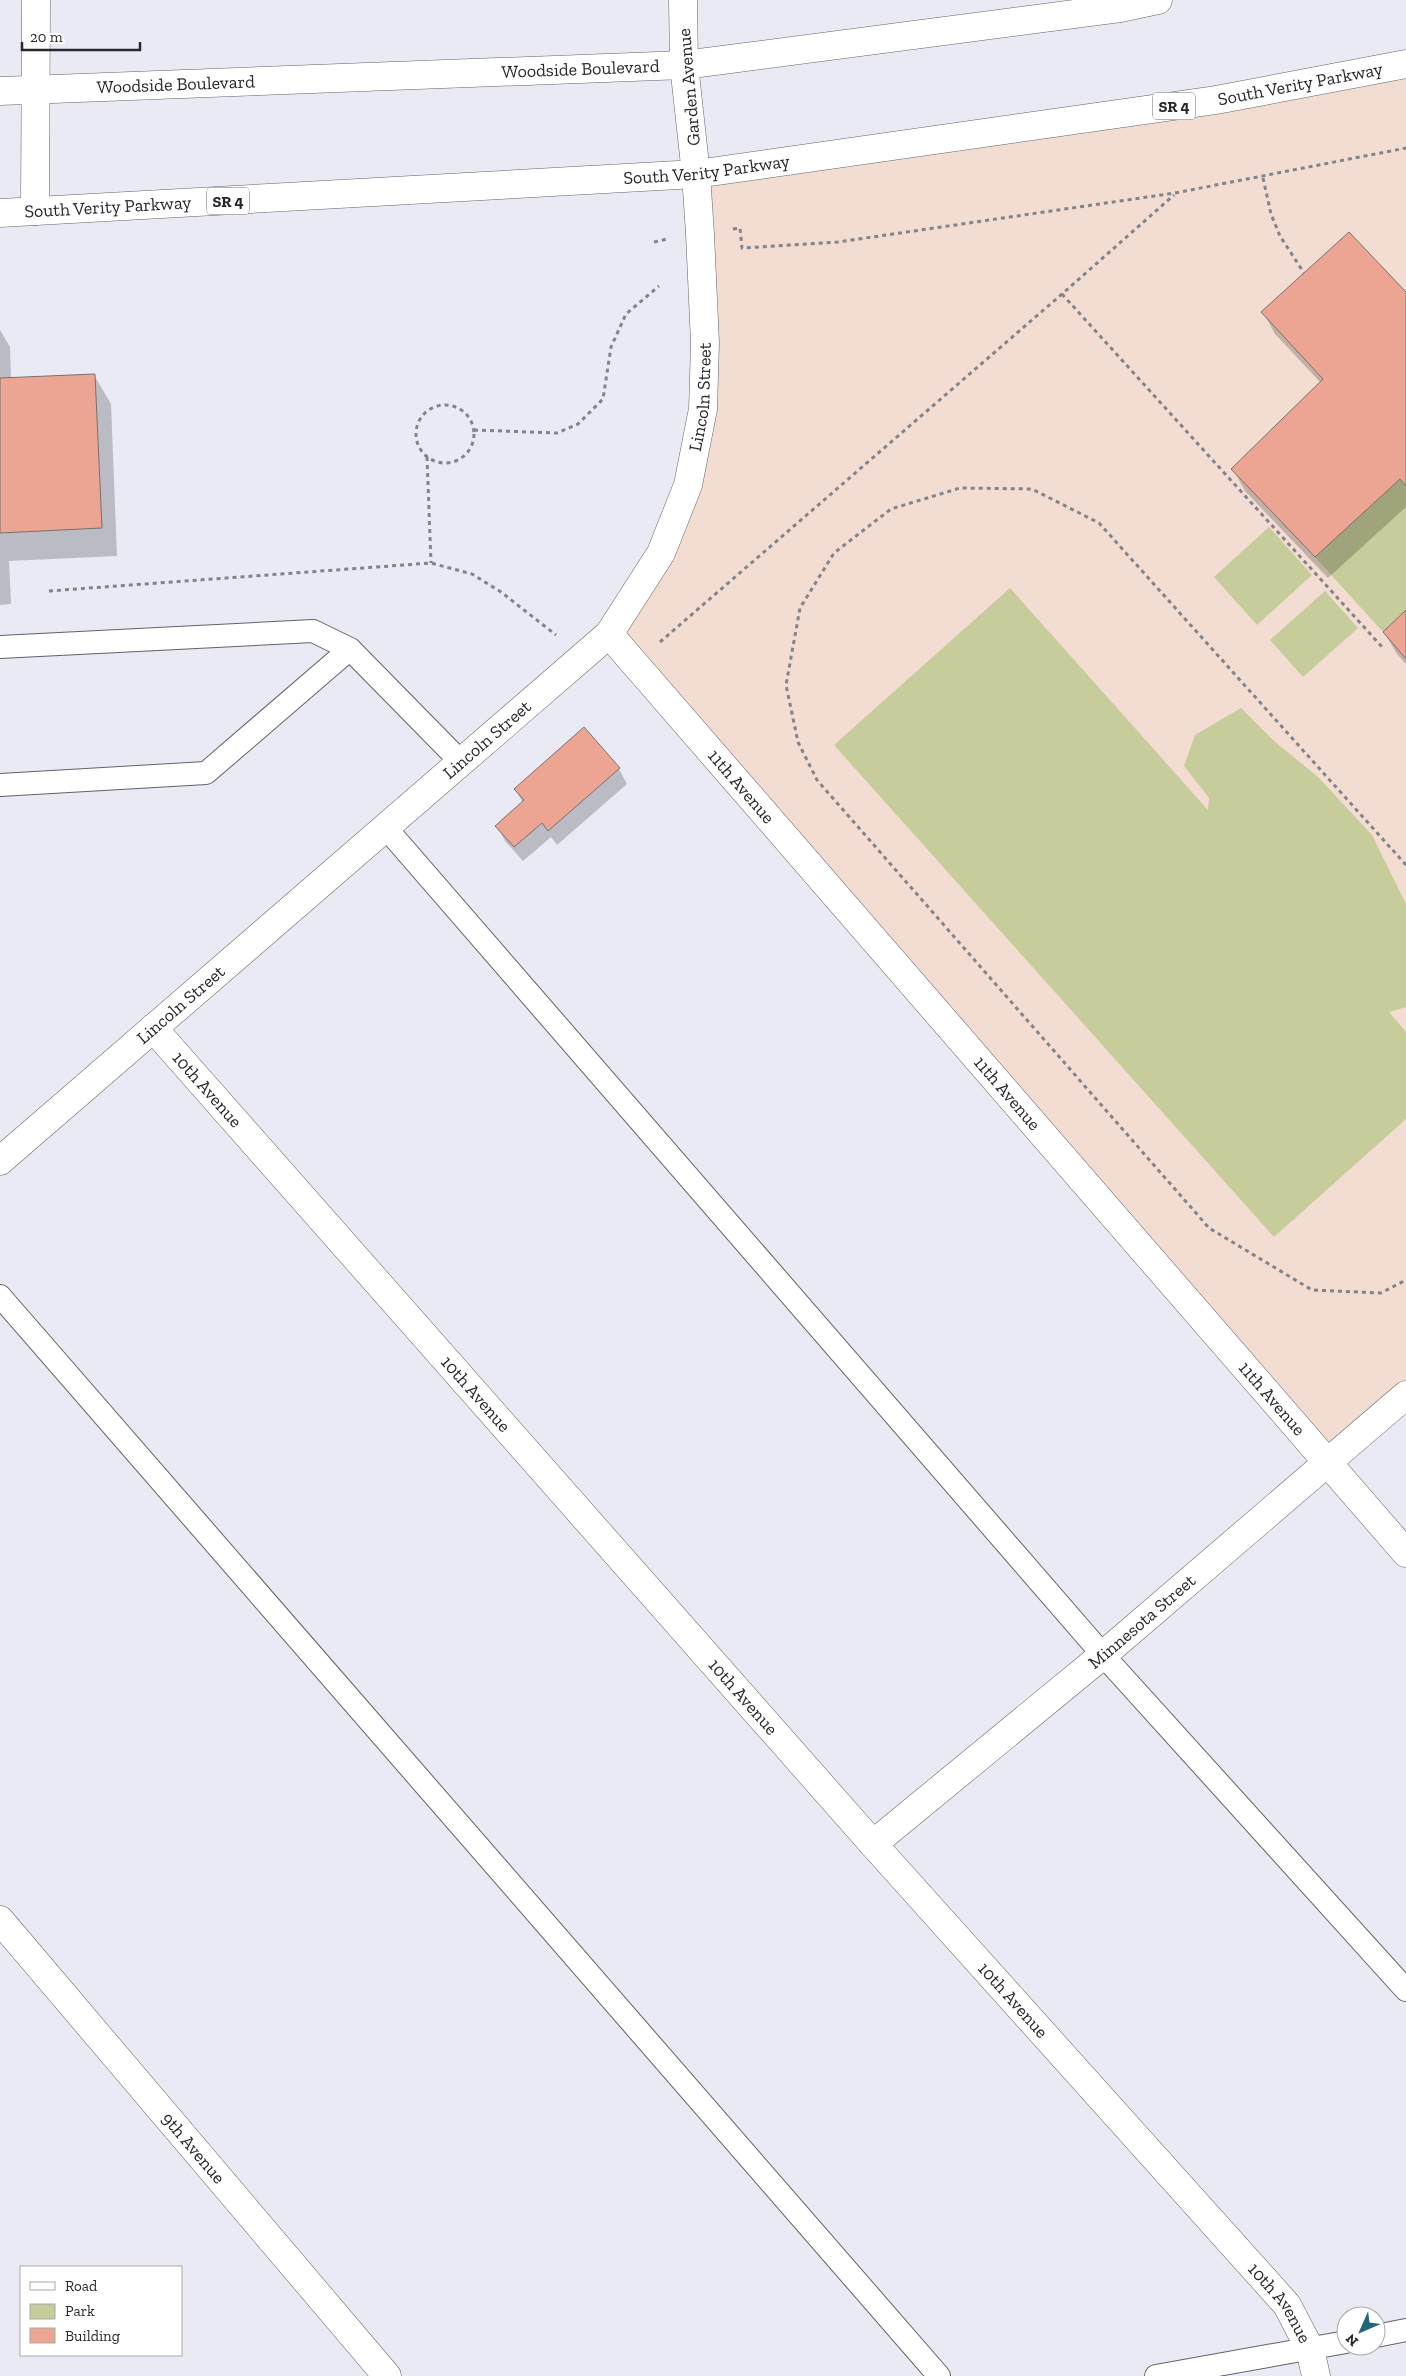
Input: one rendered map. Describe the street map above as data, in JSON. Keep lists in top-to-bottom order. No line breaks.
{"streets":{"street":["Woodside Boulevard","South Verity Parkway","Garden Avenue","SR 4","Lincoln Street","11th Avenue","10th Avenue","Minnesota Street","9th Avenue"]},"crossings":[["Woodside Boulevard","Garden Avenue"],["South Verity Parkway","Garden Avenue"],["South Verity Parkway","Lincoln Street"],["Garden Avenue","Lincoln Street"],["Lincoln Street","11th Avenue"],["Lincoln Street","10th Avenue"],["11th Avenue","Minnesota Street"],["10th Avenue","Minnesota Street"]],"legend":["Road","Park","Building"],"scale_bar":"20 m","north":"bottom left"}
